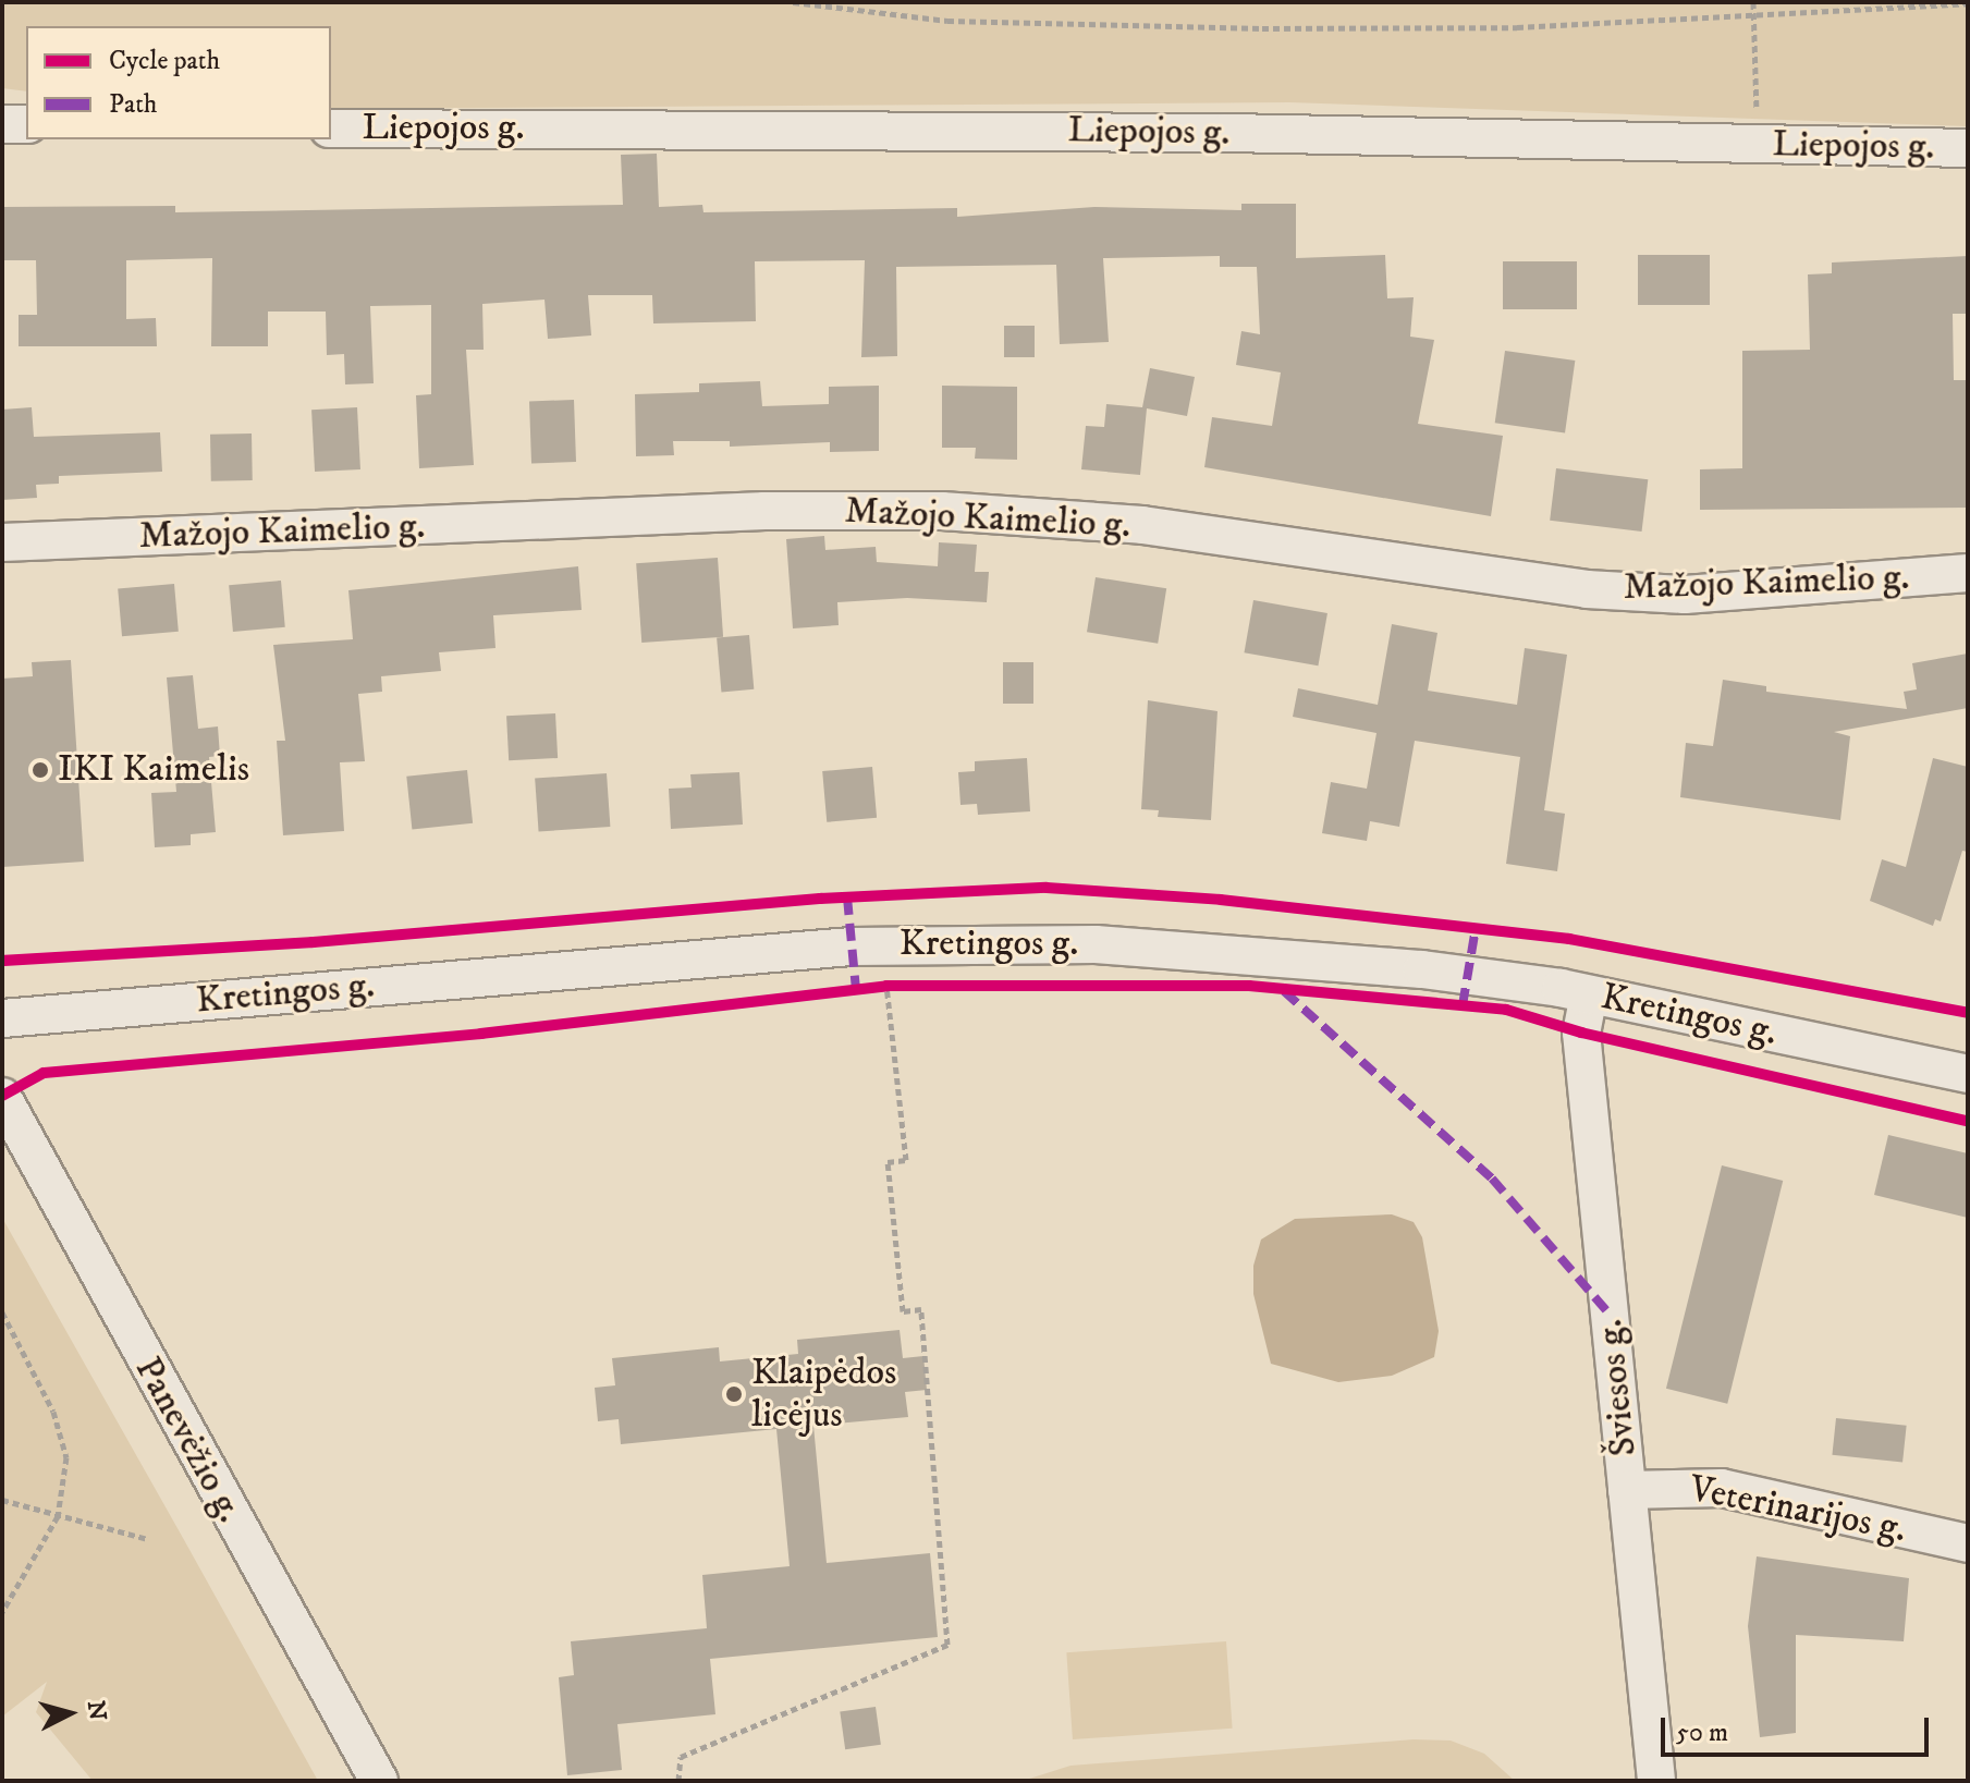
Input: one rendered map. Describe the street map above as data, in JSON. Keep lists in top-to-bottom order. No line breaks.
{"streets":{"street":["Liepojos g.","Mažojo Kaimelio g.","Kretingos g.","Šviesos g.","Panevėžio g.","Veterinarijos g."]},"crossings":[["Kretingos g.","Šviesos g."],["Šviesos g.","Veterinarijos g."]],"places":["IKI Kaimelis","Klaipėdos licėjus"],"legend":["Cycle path","Path"],"scale_bar":"50 m","north":"right"}
